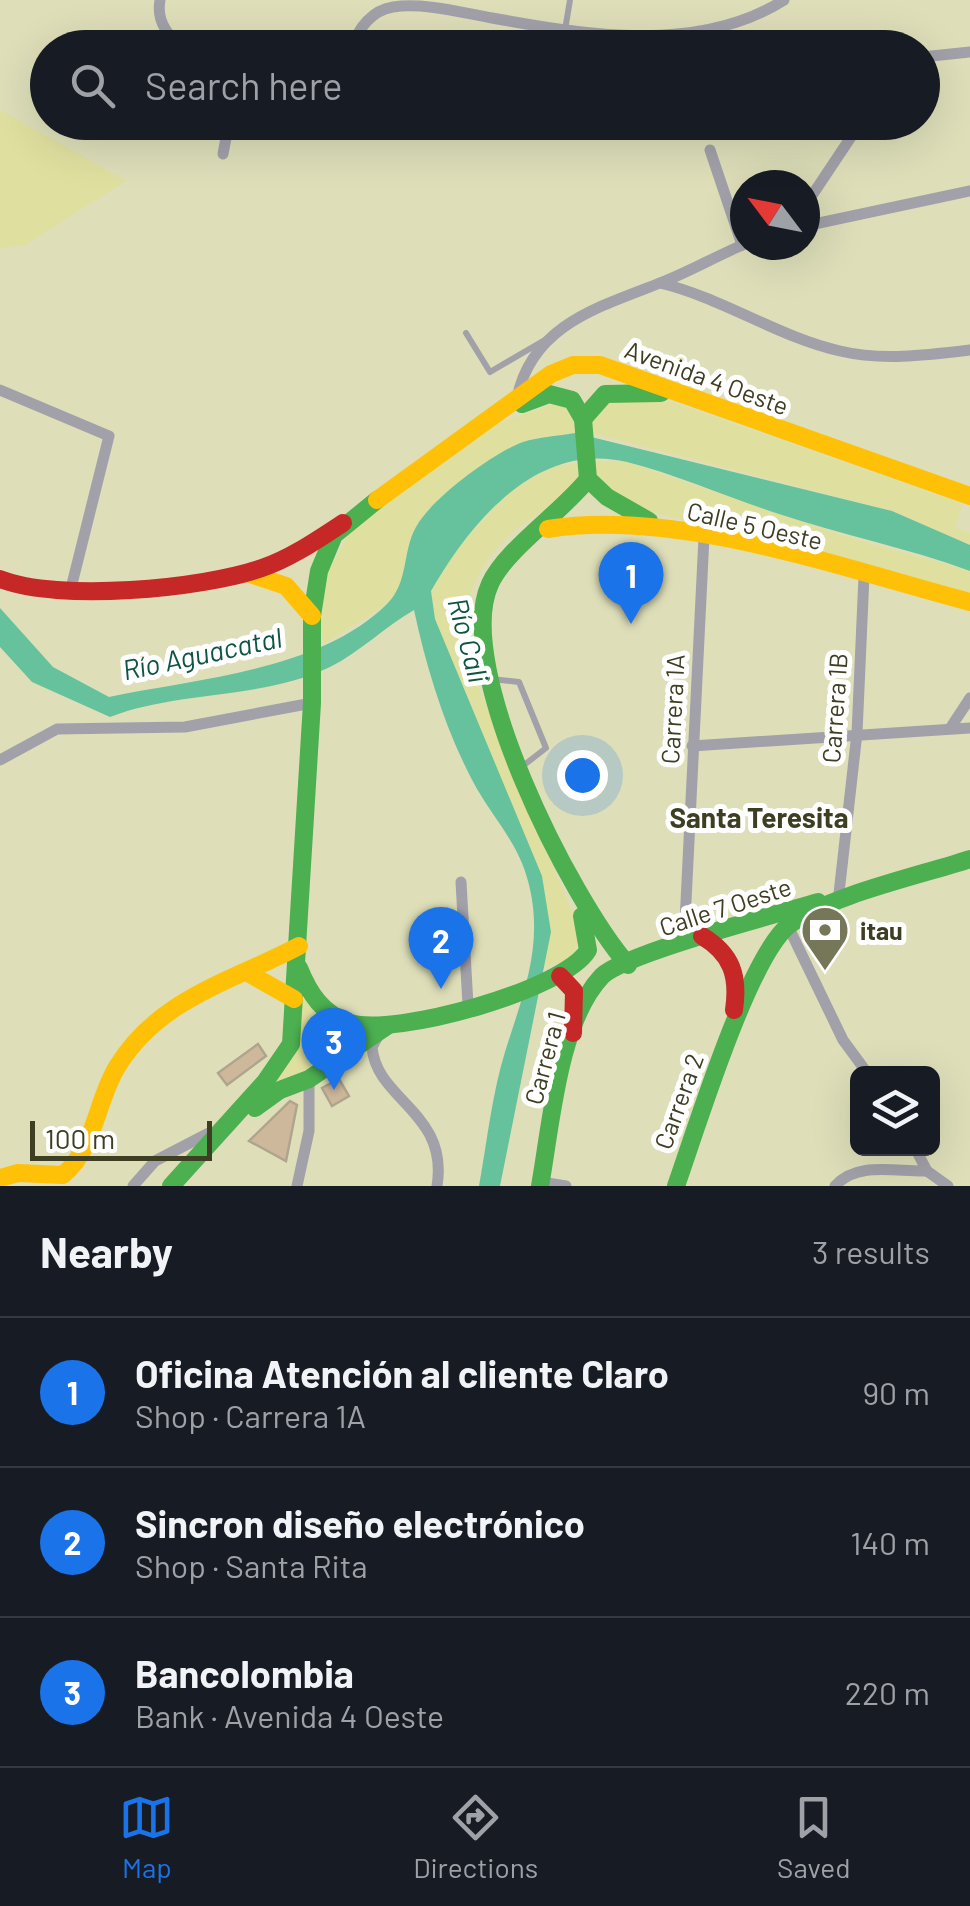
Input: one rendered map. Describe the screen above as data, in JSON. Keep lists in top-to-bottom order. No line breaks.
{"streets":{"main road":["Avenida 4 Oeste","Calle 5 Oeste","Calle 7 Oeste","Carrera 1","Carrera 2"],"street":["Carrera 1B","Carrera 1A"]},"crossings":[["Calle 5 Oeste","Carrera 1B"],["Calle 5 Oeste","Carrera 1A"],["Carrera 1B","Calle 7 Oeste"],["Carrera 1A","Calle 7 Oeste"],["Carrera 1A","Carrera 2"],["Calle 7 Oeste","Carrera 1"],["Calle 7 Oeste","Carrera 2"]],"districts":["Santa Teresita"],"water":["Río Cali","Río Aguacatal"],"places":{"bank":["itau"]},"scale_bar":"100 m","north":"top left","page":{"search":"Search here","pins":["1","2","3"],"scale":"100 m","heading":["Nearby","3 results"],"list":[{"mark":"1","name":"Oficina Atención al cliente Claro","note":"Shop · Carrera 1A","value":"90 m"},{"mark":"2","name":"Sincron diseño electrónico","note":"Shop · Santa Rita","value":"140 m"},{"mark":"3","name":"Bancolombia","note":"Bank · Avenida 4 Oeste","value":"220 m"}],"nav":["Map","Directions","Saved"]}}
